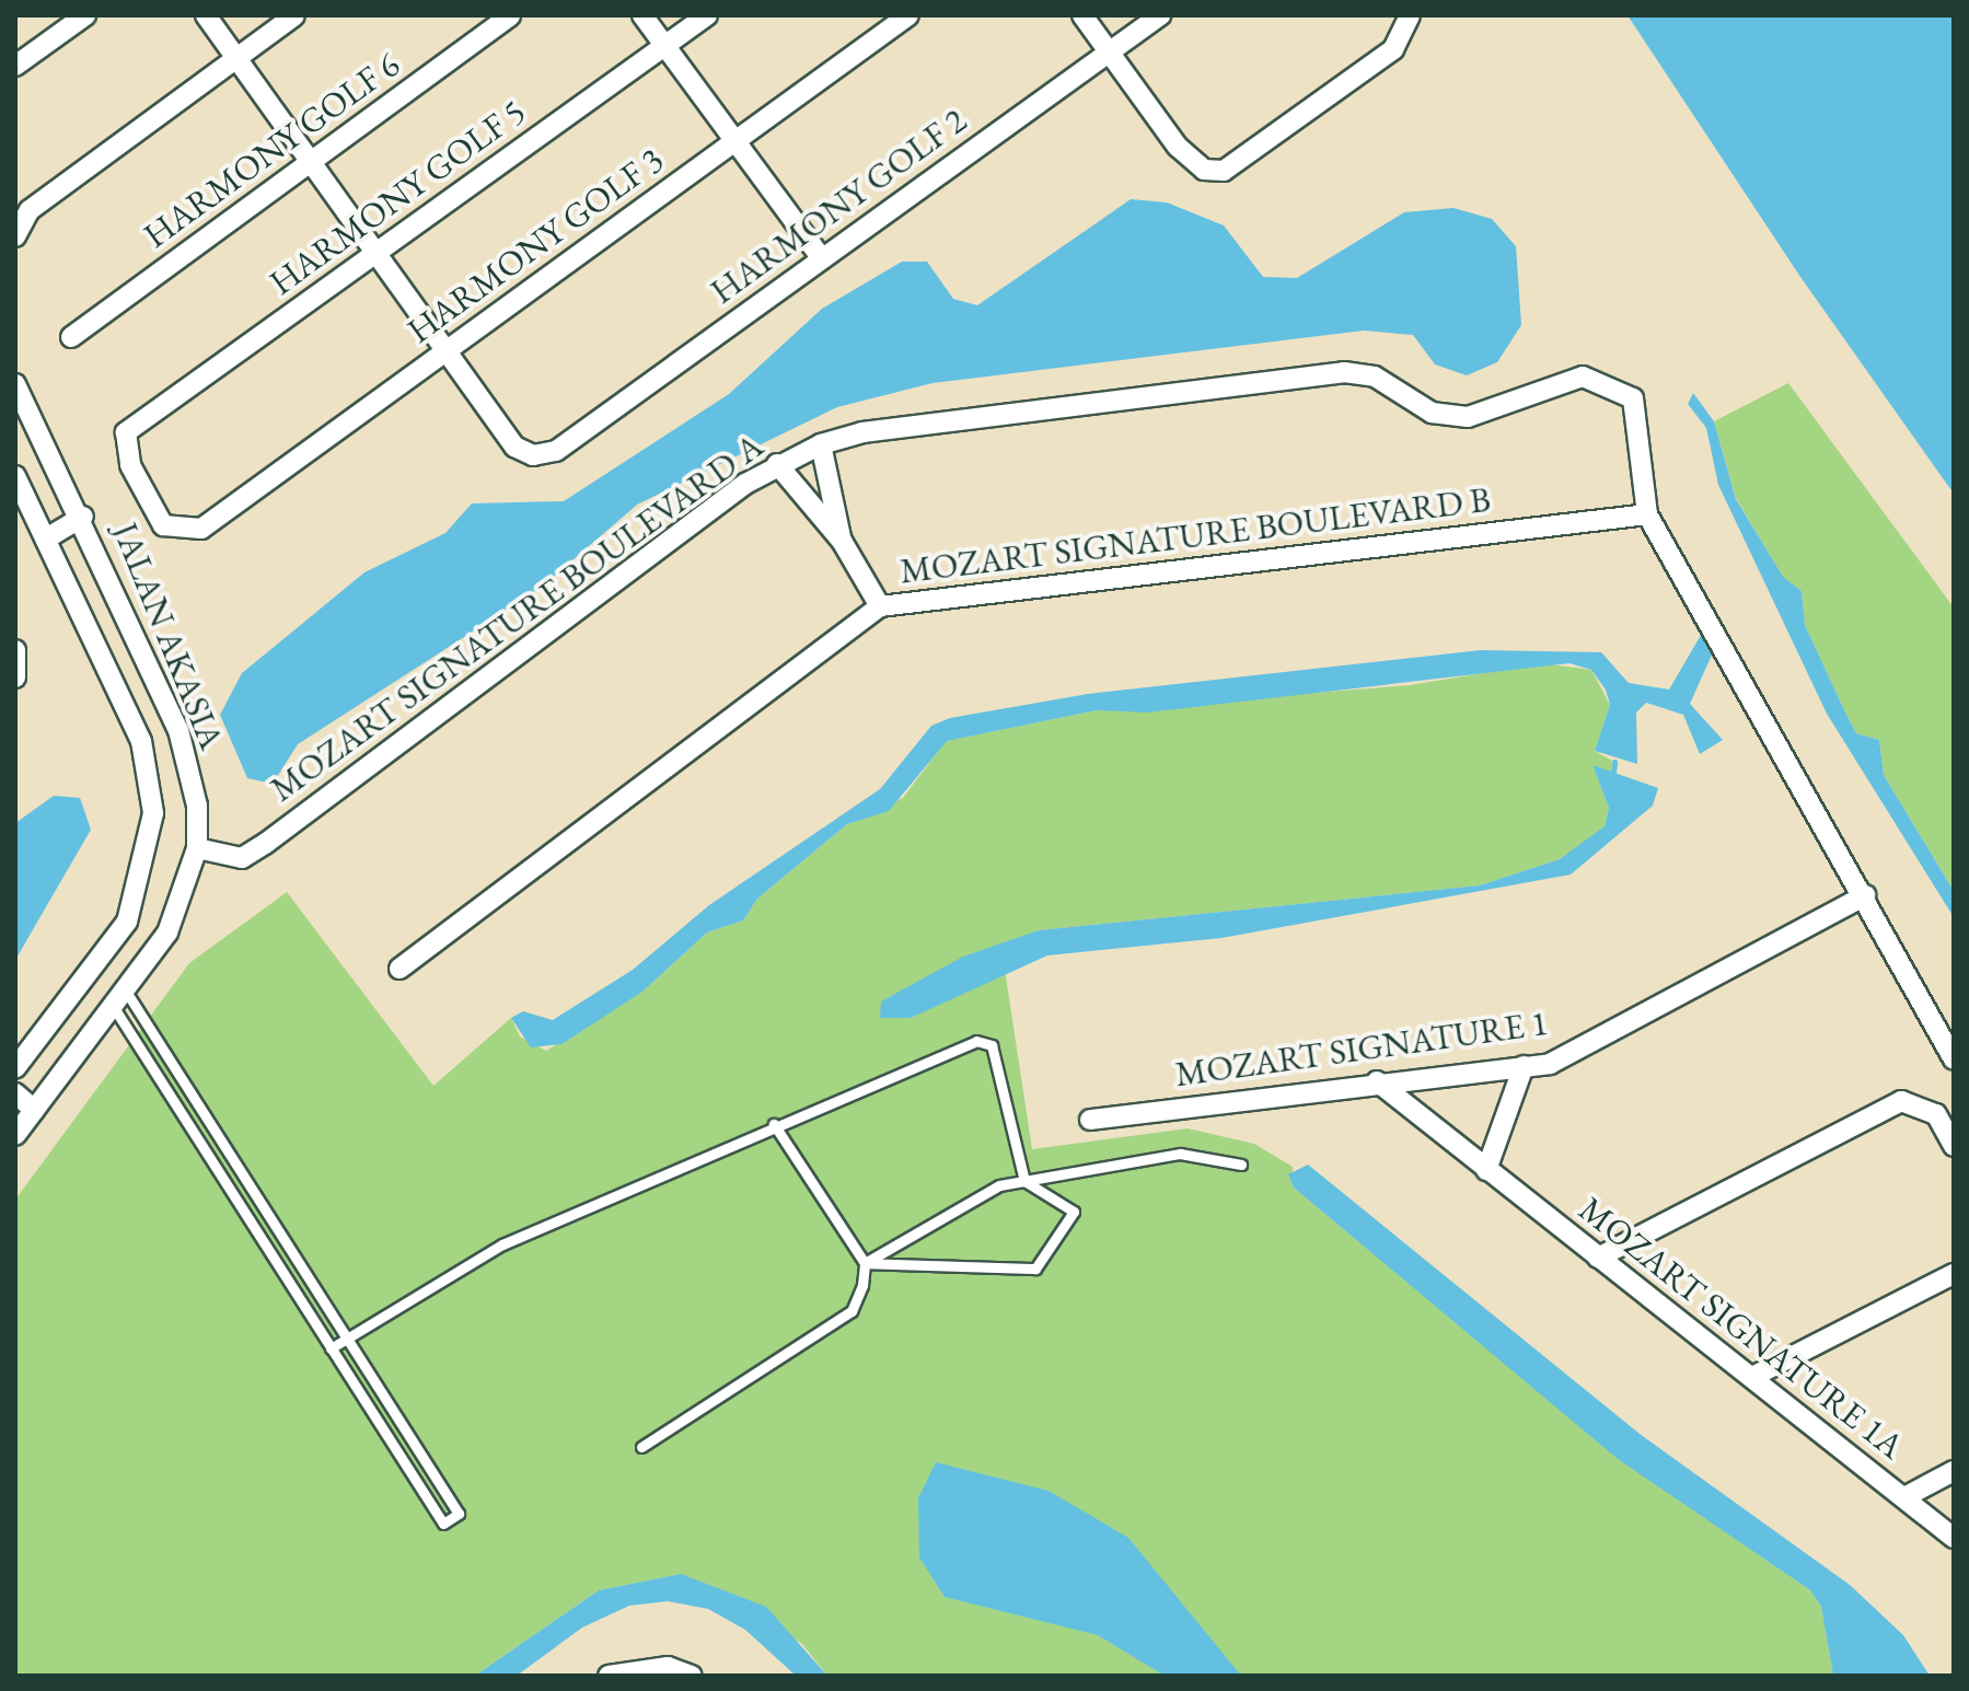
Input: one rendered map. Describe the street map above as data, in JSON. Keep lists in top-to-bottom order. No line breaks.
{"streets":{"street":["HARMONY GOLF 6","HARMONY GOLF 5","HARMONY GOLF 2","HARMONY GOLF 3","MOZART SIGNATURE BOULEVARD B","MOZART SIGNATURE BOULEVARD A","JALAN AKASIA","MOZART SIGNATURE 1","MOZART SIGNATURE 1A"]},"crossings":[["HARMONY GOLF 5","HARMONY GOLF 3"],["HARMONY GOLF 2","HARMONY GOLF 3"],["MOZART SIGNATURE BOULEVARD B","MOZART SIGNATURE BOULEVARD A"],["MOZART SIGNATURE BOULEVARD A","JALAN AKASIA"],["MOZART SIGNATURE BOULEVARD A","MOZART SIGNATURE 1"],["MOZART SIGNATURE 1","MOZART SIGNATURE 1A"]]}
